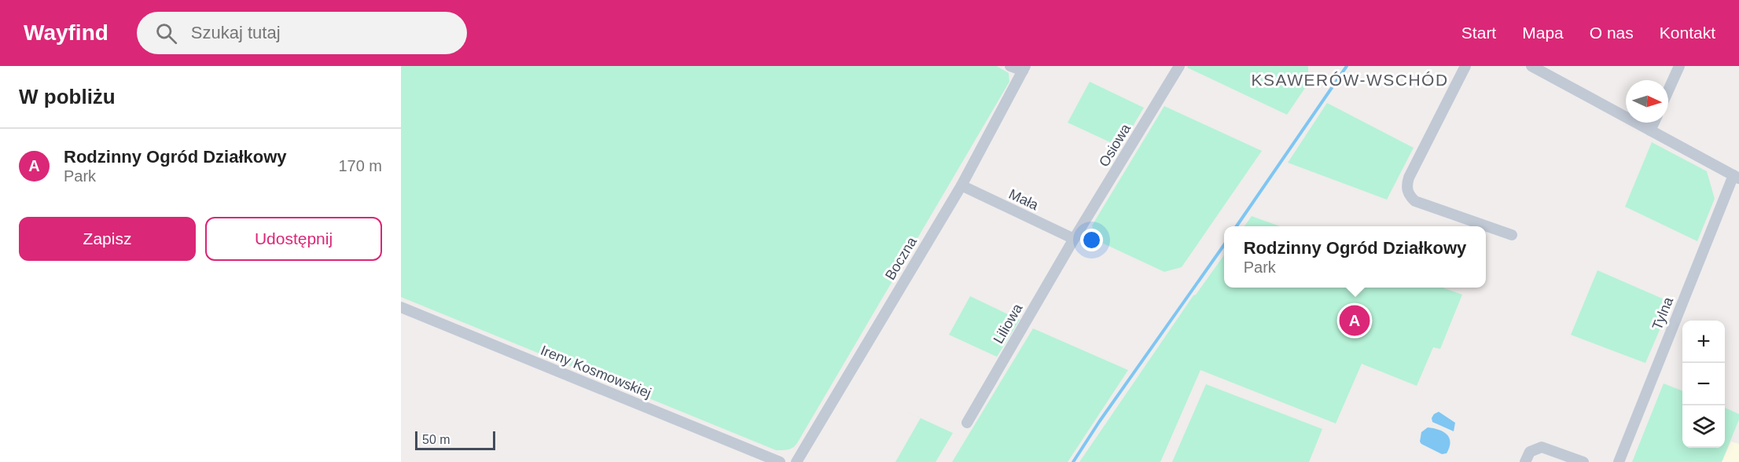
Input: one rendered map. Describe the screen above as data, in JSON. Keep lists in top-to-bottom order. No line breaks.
{"streets":{"street":["Osiowa","Mała","Boczna","Tylna","Liliowa","Ireny Kosmowskiej"]},"crossings":[["Osiowa","Mała"],["Osiowa","Liliowa"],["Mała","Boczna"],["Mała","Liliowa"]],"districts":["KSAWERÓW-WSCHÓD"],"scale_bar":"50 m","north":"right","page":{"header":"Wayfind","search":"Szukaj tutaj","nav":["Start","Mapa","O nas","Kontakt"],"heading":"W pobliżu","list":[{"mark":"A","name":"Rodzinny Ogród Działkowy","note":"Park","value":"170 m"}],"buttons":["Zapisz","Udostępnij"],"popup":["Rodzinny Ogród Działkowy","Park"],"pins":"A","map_buttons":["+","−"],"scale":"50 m"}}
